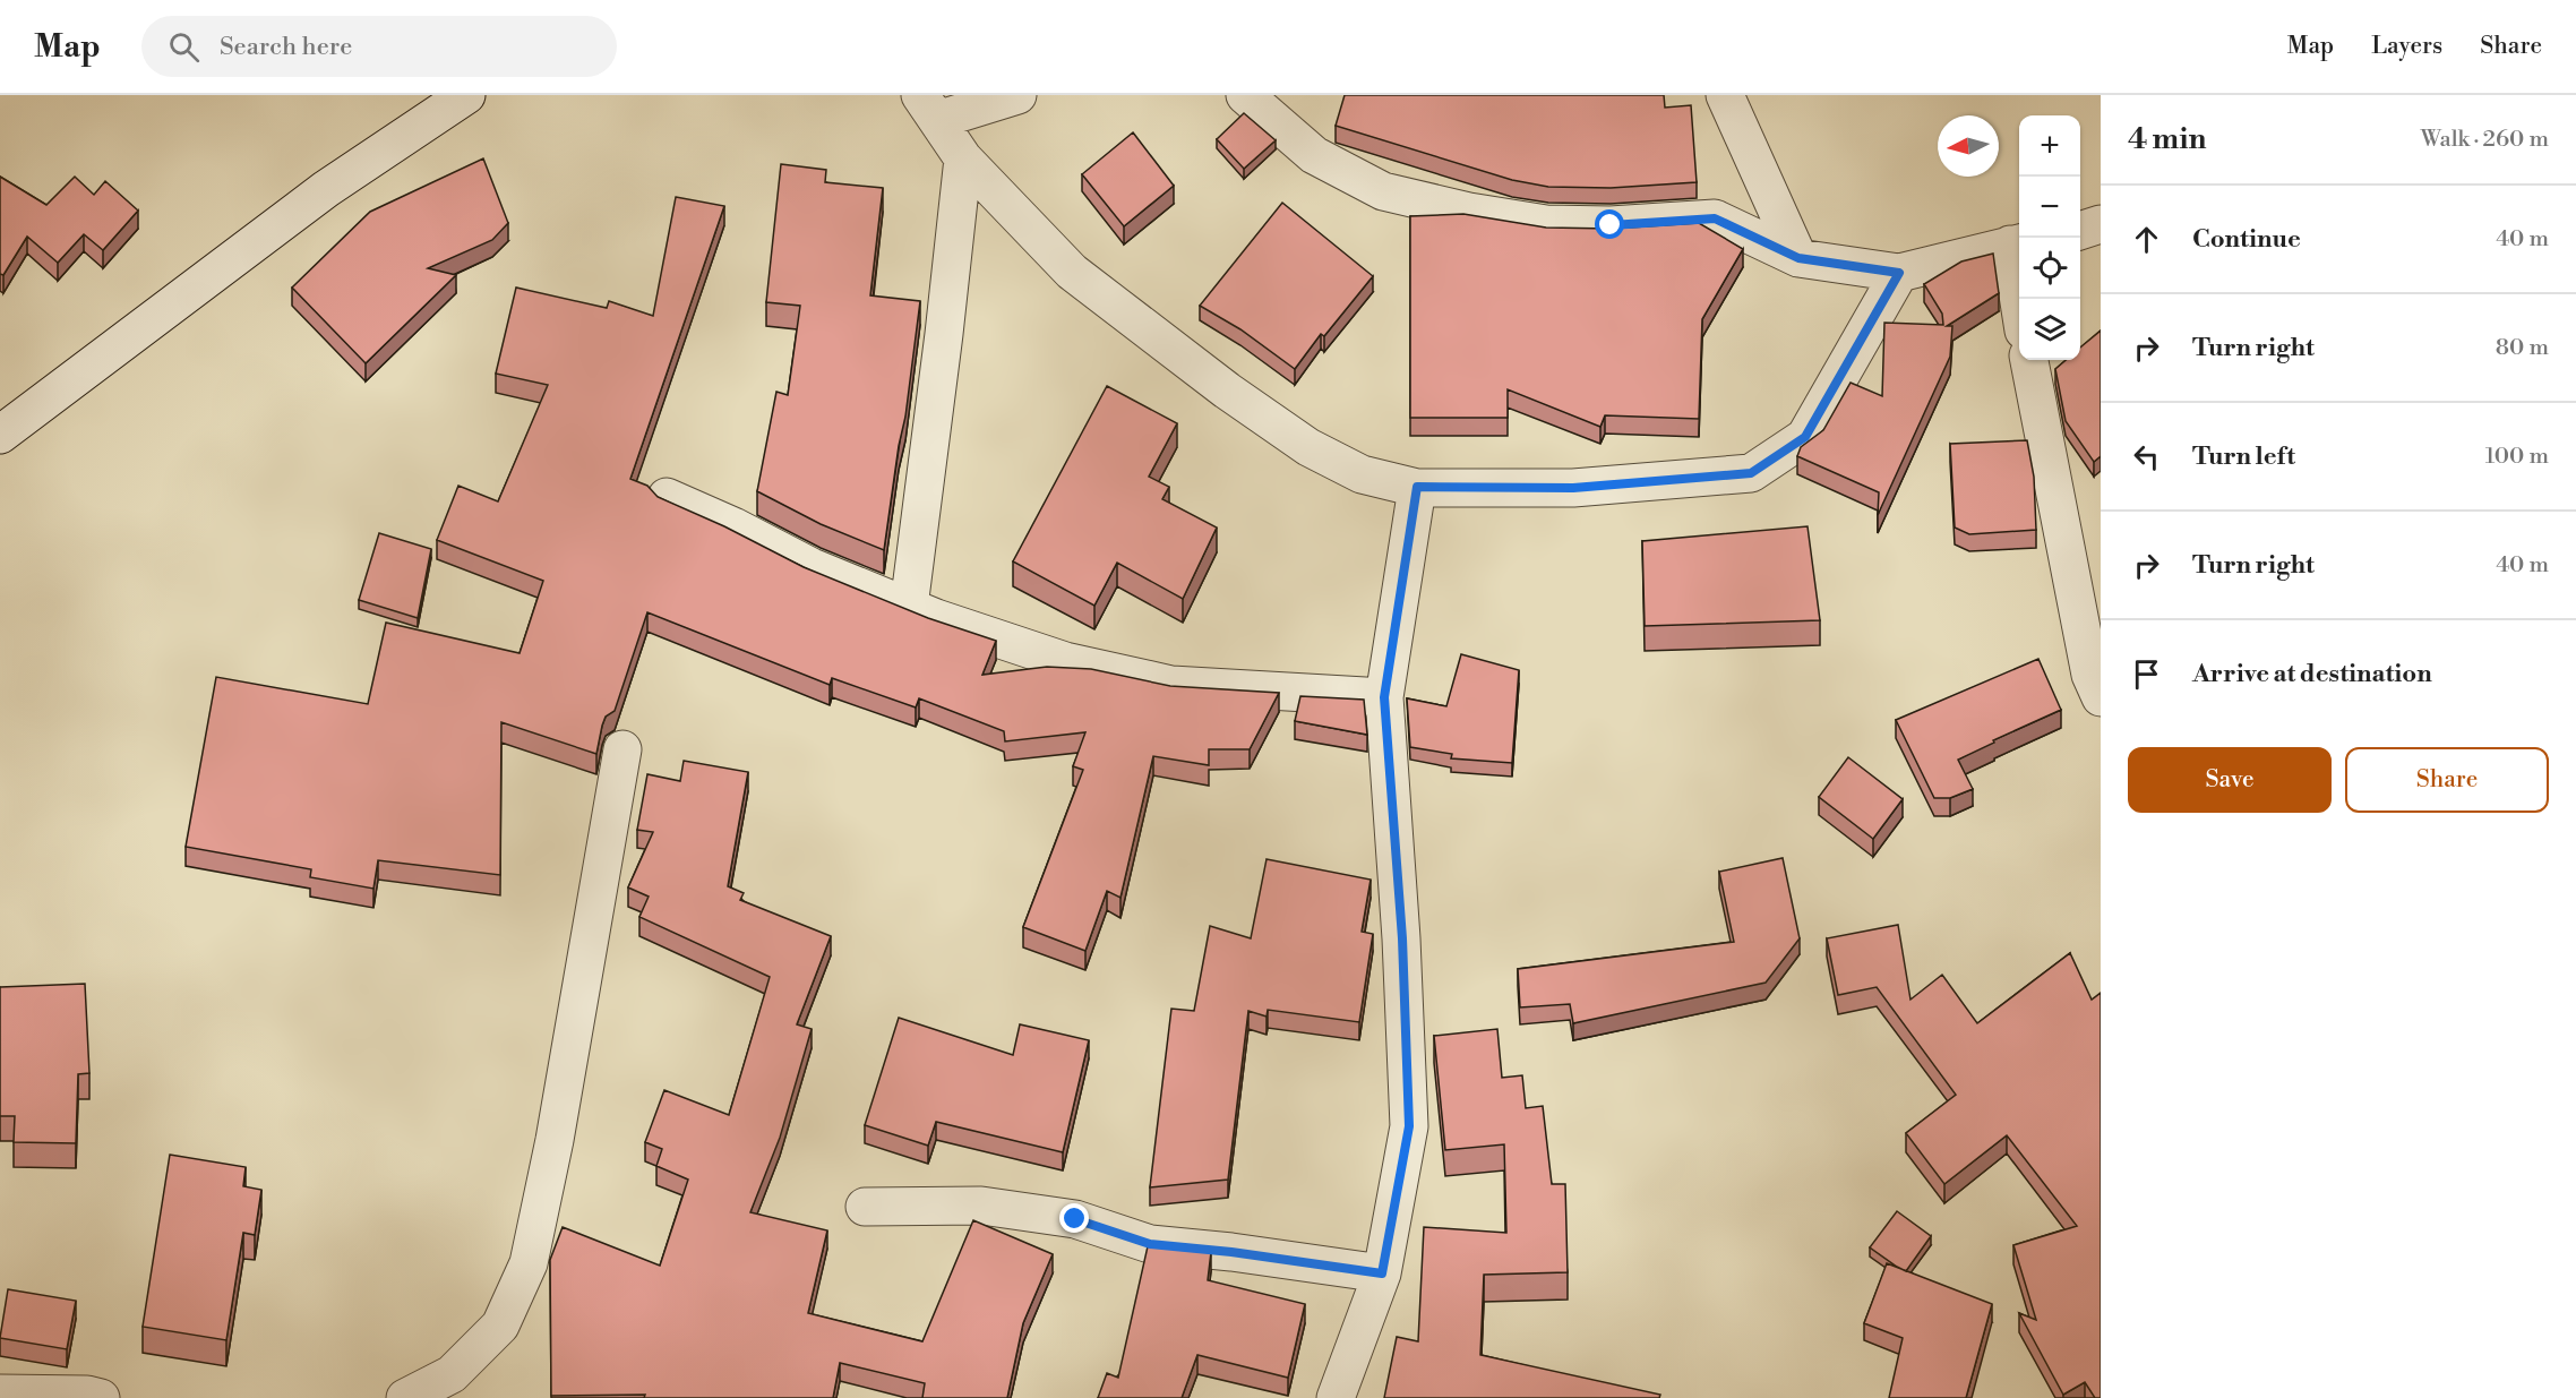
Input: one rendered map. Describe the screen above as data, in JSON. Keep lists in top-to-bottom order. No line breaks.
{"north":"left","page":{"header":"Map","search":"Search here","nav":["Map","Layers","Share"],"heading":["4 min","Walk · 260 m"],"map_buttons":["+","−"],"list":[["Continue","40 m"],["Turn right","80 m"],["Turn left","100 m"],["Turn right","40 m"],"Arrive at destination"],"buttons":["Save","Share"]}}
